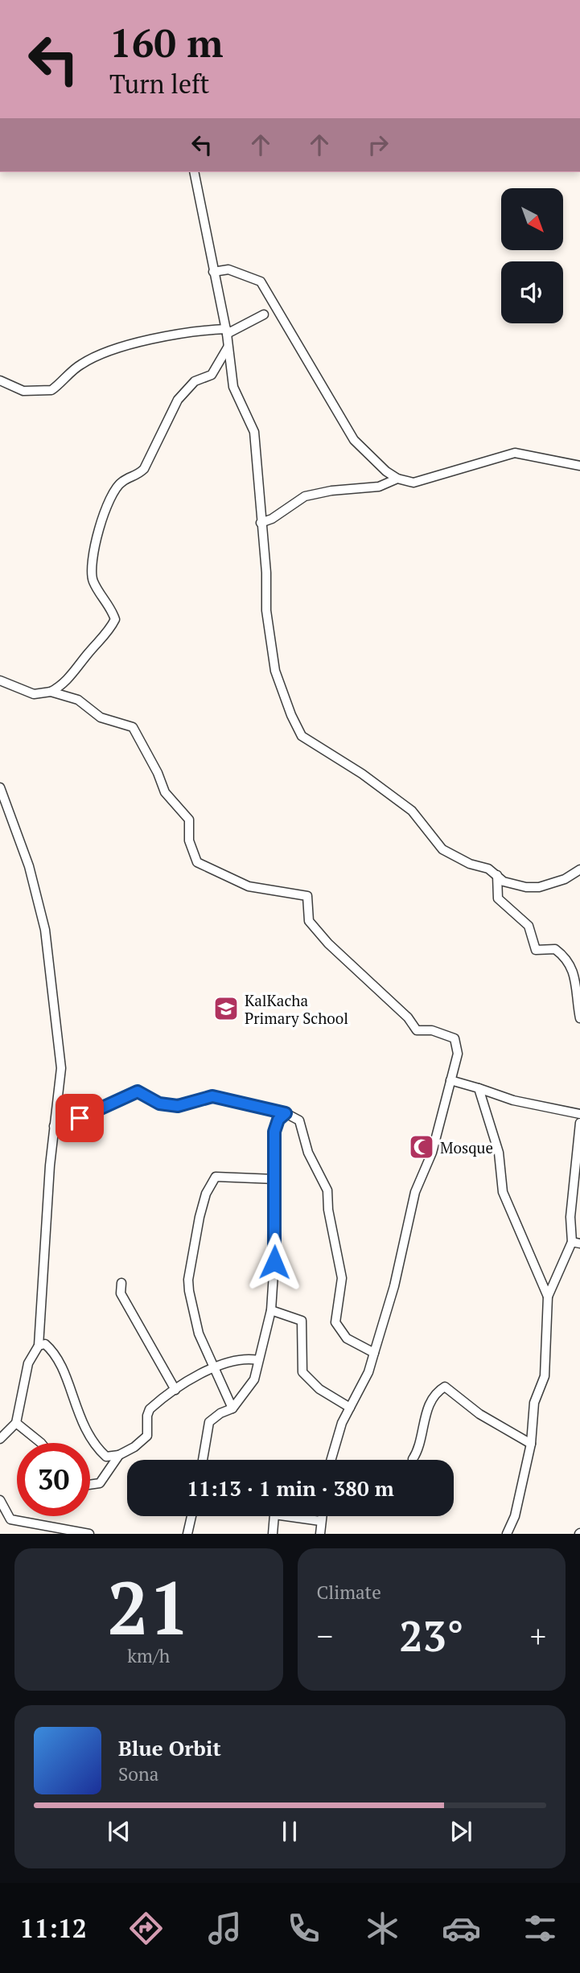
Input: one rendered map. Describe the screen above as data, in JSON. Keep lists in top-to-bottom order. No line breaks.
{"places":{"school or university":["KalKacha Primary School"],"mosque":["Mosque"]},"north":"bottom right","page":{"turn":["160 m","Turn left"],"limit":"30","trip":"11:13 · 1 min · 380 m","tile":[["21","km/h"],"Climate"],"heat":["−","23°","+"],"song":["Blue Orbit","Sona"],"tabs":"11:12"}}
